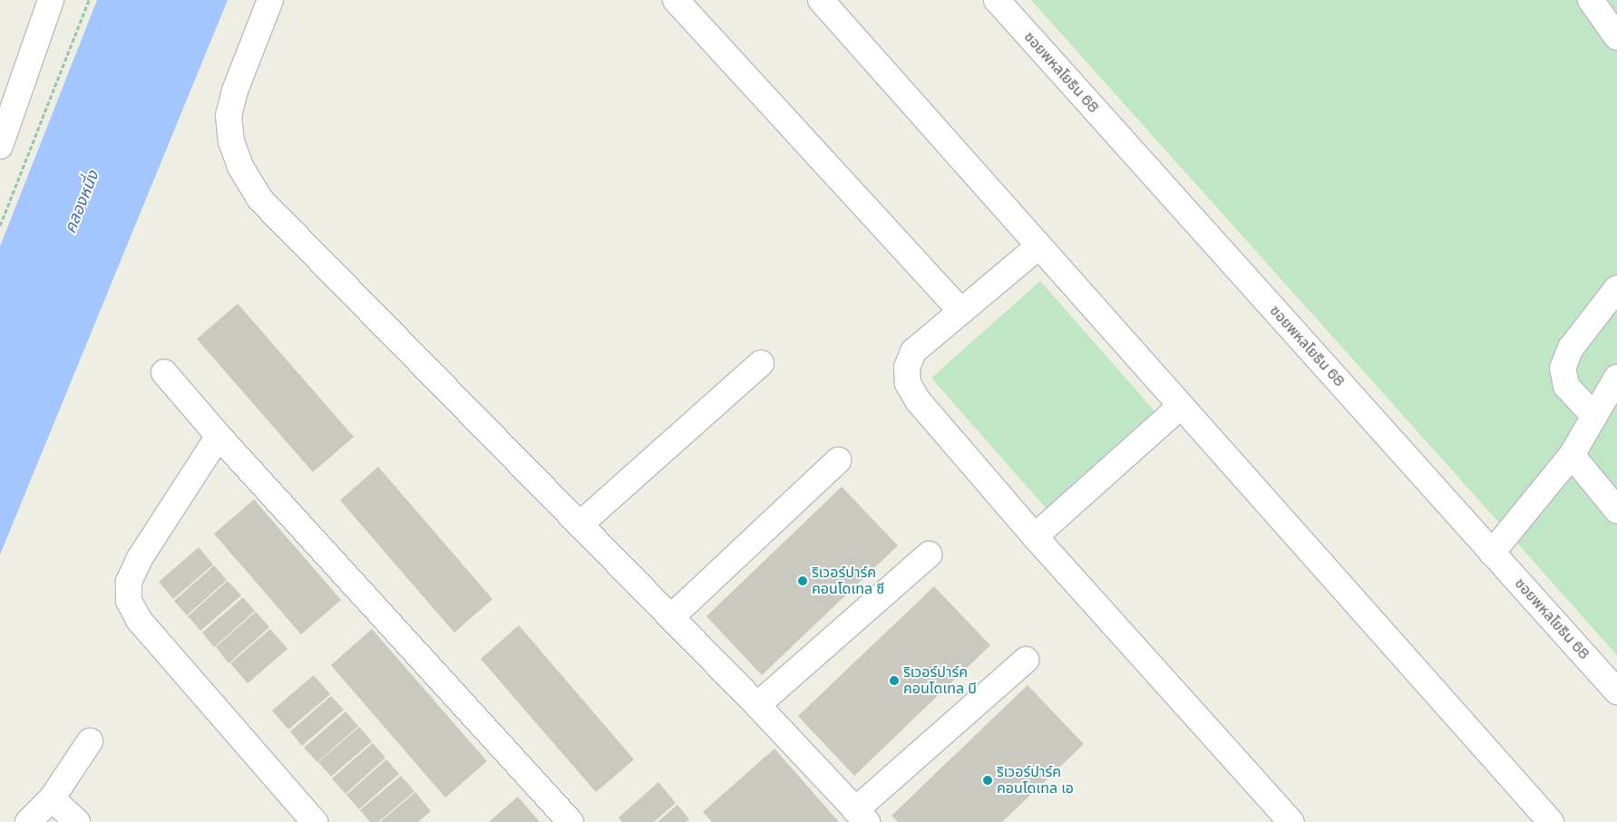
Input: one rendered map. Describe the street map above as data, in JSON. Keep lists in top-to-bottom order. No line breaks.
{"streets":{"street":["ซอยพหลโยธิน 68"]},"water":["คลองหนึ่ง"],"places":["ริเวอร์ปาร์ค คอนโดเทล ซี","ริเวอร์ปาร์ค คอนโดเทล บี","ริเวอร์ปาร์ค คอนโดเทล เอ"]}
